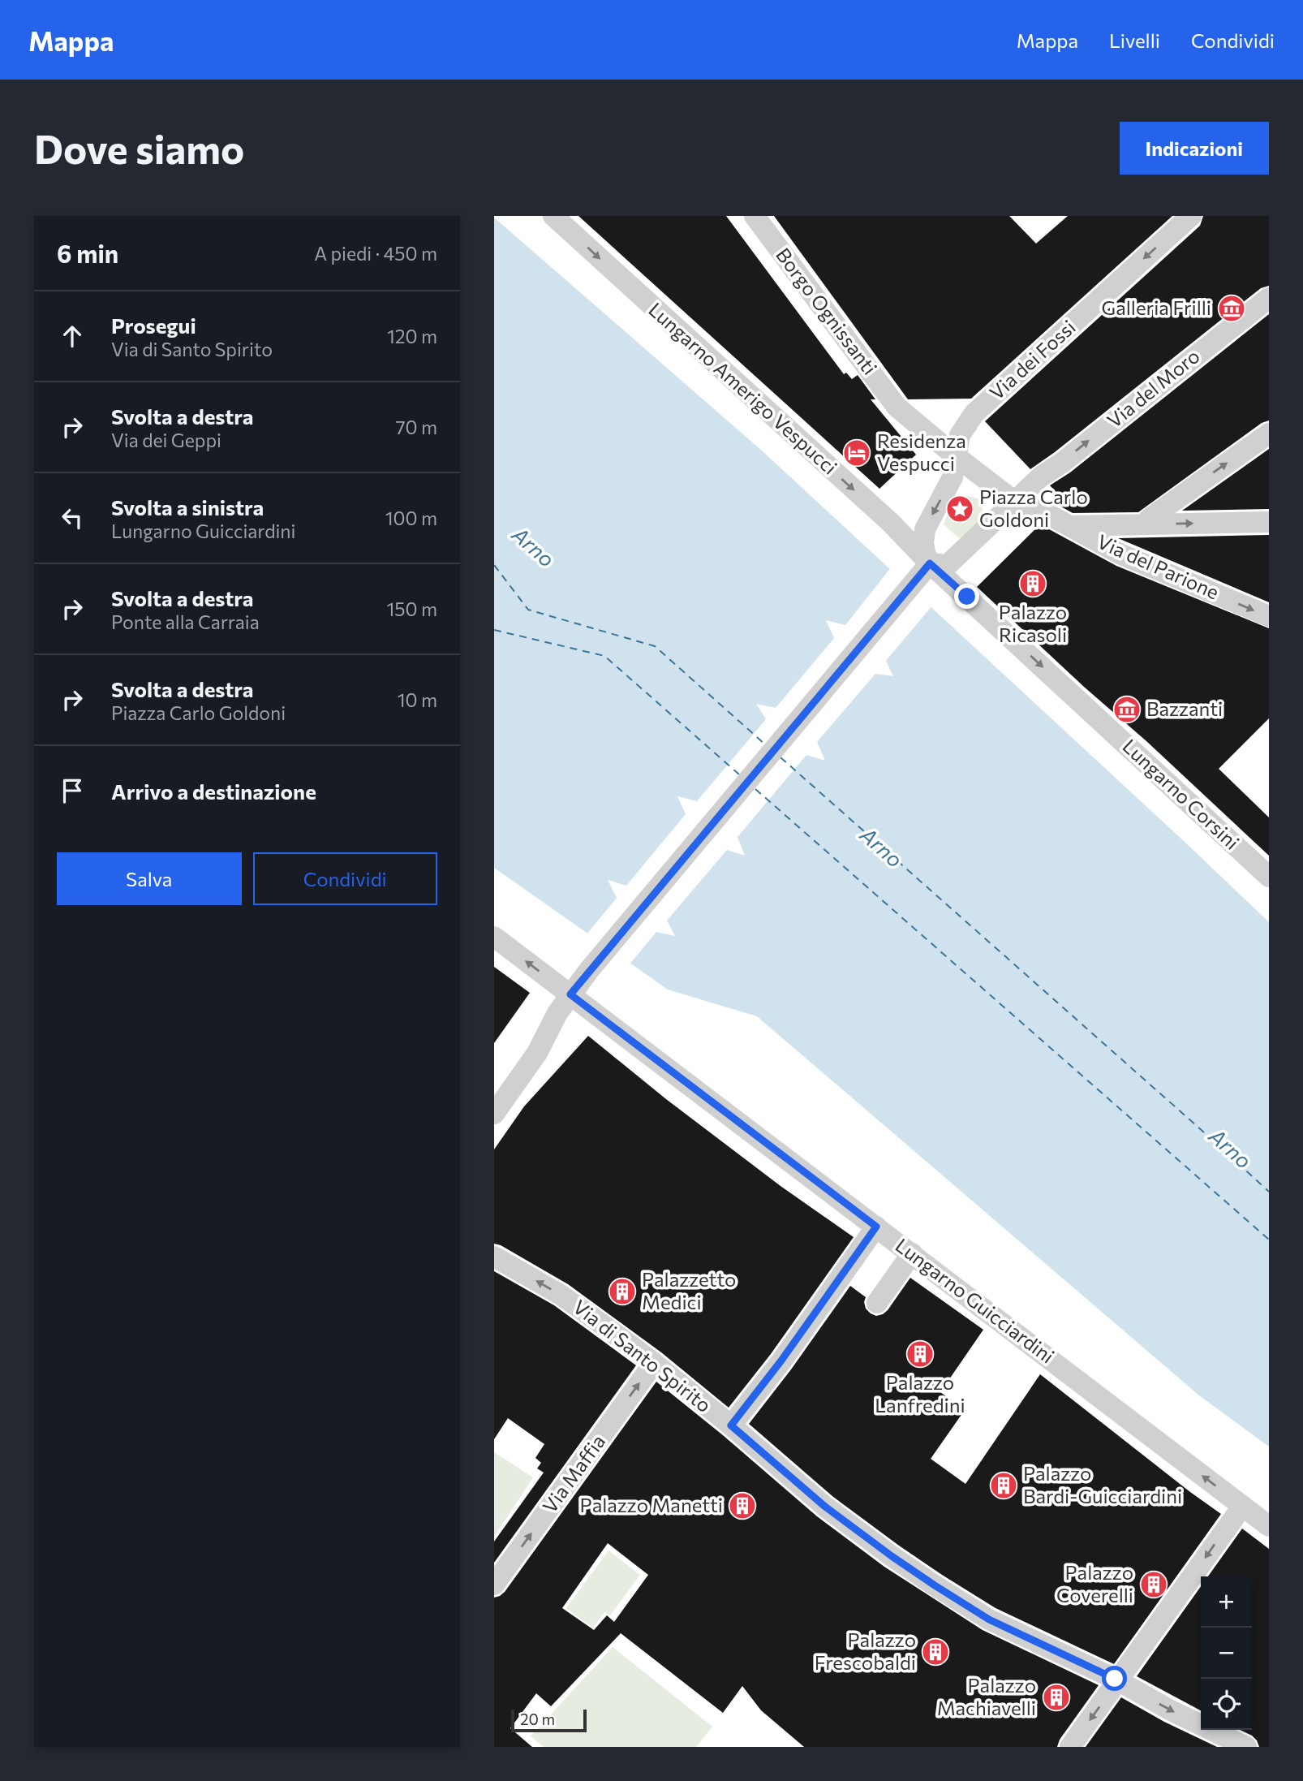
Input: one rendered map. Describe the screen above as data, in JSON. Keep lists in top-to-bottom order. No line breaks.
{"streets":{"street":["Borgo Ognissanti","Via dei Fossi","Lungarno Amerigo Vespucci","Via del Moro","Via del Parione","Lungarno Corsini","Lungarno Guicciardini","Via di Santo Spirito","Via Maffia"]},"crossings":[["Borgo Ognissanti","Via dei Fossi"],["Lungarno Amerigo Vespucci","Lungarno Corsini"],["Via del Moro","Via del Parione"],["Via di Santo Spirito","Via Maffia"]],"one_way":["Via dei Fossi","Lungarno Amerigo Vespucci","Lungarno Corsini","Lungarno Guicciardini","Via Maffia"],"water":["Arno"],"places":{"museum":["Galleria Frilli","Bazzanti"],"hotel":["Residenza Vespucci"],"place":["Piazza Carlo Goldoni"],"building":["Palazzo Ricasoli","Palazzetto Medici","Palazzo Lanfredini","Palazzo Bardi-Guicciardini","Palazzo Manetti","Palazzo Coverelli","Palazzo Frescobaldi","Palazzo Machiavelli"]},"scale_bar":"20 m","page":{"header":"Mappa","nav":["Mappa","Livelli","Condividi"],"buttons":["Indicazioni",["Salva","Condividi"]],"title":"Dove siamo","heading":["6 min","A piedi · 450 m"],"list":[["Prosegui","Via di Santo Spirito","120 m"],["Svolta a destra","Via dei Geppi","70 m"],["Svolta a sinistra","Lungarno Guicciardini","100 m"],["Svolta a destra","Ponte alla Carraia","150 m"],["Svolta a destra","Piazza Carlo Goldoni","10 m"],"Arrivo a destinazione"],"map_buttons":["+","−"],"scale":"20 m"}}
